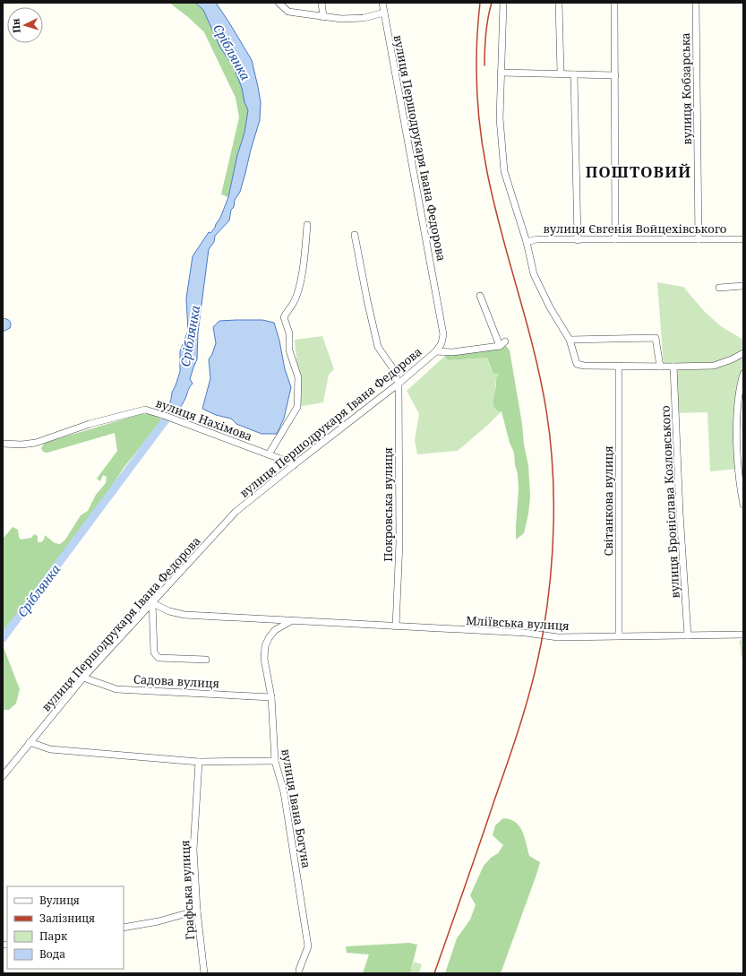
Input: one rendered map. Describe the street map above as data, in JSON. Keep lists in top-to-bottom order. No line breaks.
{"streets":{"street":["вулиця Кобзарська","вулиця Першодрукаря Івана Федорова","вулиця Євгенія Войцехівського","вулиця Нахімова","Світанкова вулиця","вулиця Броніслава Козловського","Покровська вулиця","Мліївська вулиця","Садова вулиця","вулиця Івана Богуна","Графська вулиця"]},"crossings":[["вулиця Кобзарська","вулиця Євгенія Войцехівського"],["вулиця Першодрукаря Івана Федорова","вулиця Нахімова"],["вулиця Першодрукаря Івана Федорова","Покровська вулиця"],["вулиця Першодрукаря Івана Федорова","Садова вулиця"],["Світанкова вулиця","Мліївська вулиця"],["вулиця Броніслава Козловського","Мліївська вулиця"],["Покровська вулиця","Мліївська вулиця"],["Мліївська вулиця","вулиця Івана Богуна"],["Садова вулиця","вулиця Івана Богуна"]],"districts":["ПОШТОВИЙ"],"water":["Сріблянка"],"legend":["Вулиця","Залізниця","Парк","Вода"],"north":"left"}
